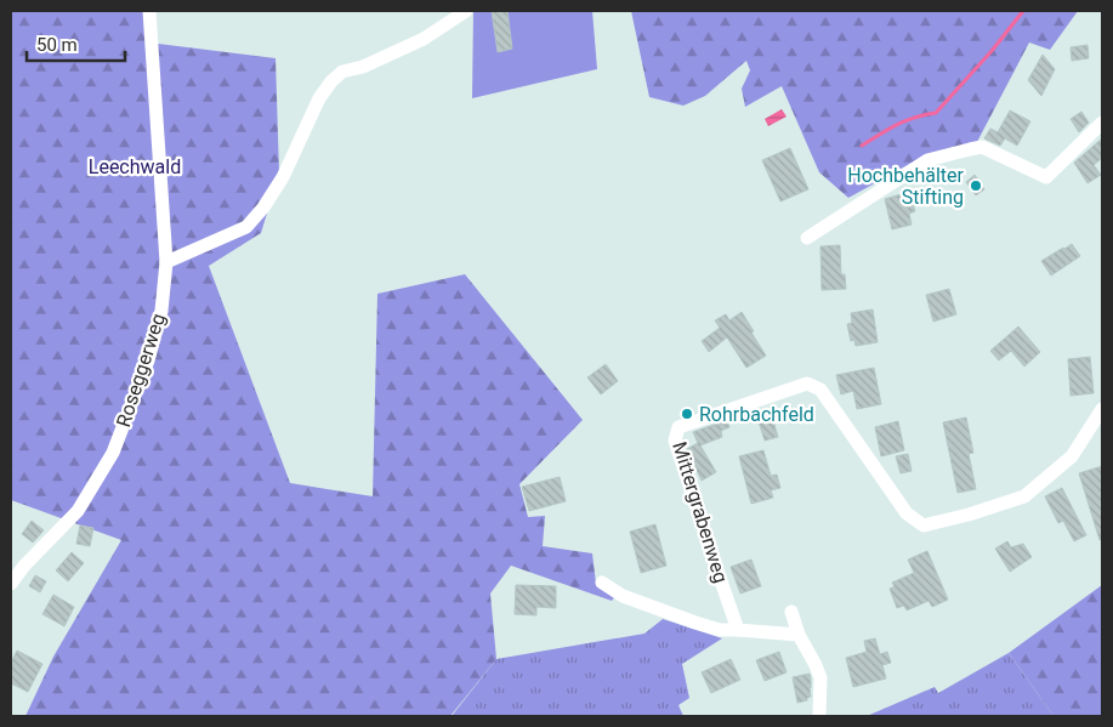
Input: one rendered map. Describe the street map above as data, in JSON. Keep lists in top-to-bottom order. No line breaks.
{"streets":{"street":["Roseggerweg","Mittergrabenweg"]},"parks":["Leechwald"],"places":["Hochbehälter Stifting","Rohrbachfeld"],"scale_bar":"50 m"}
